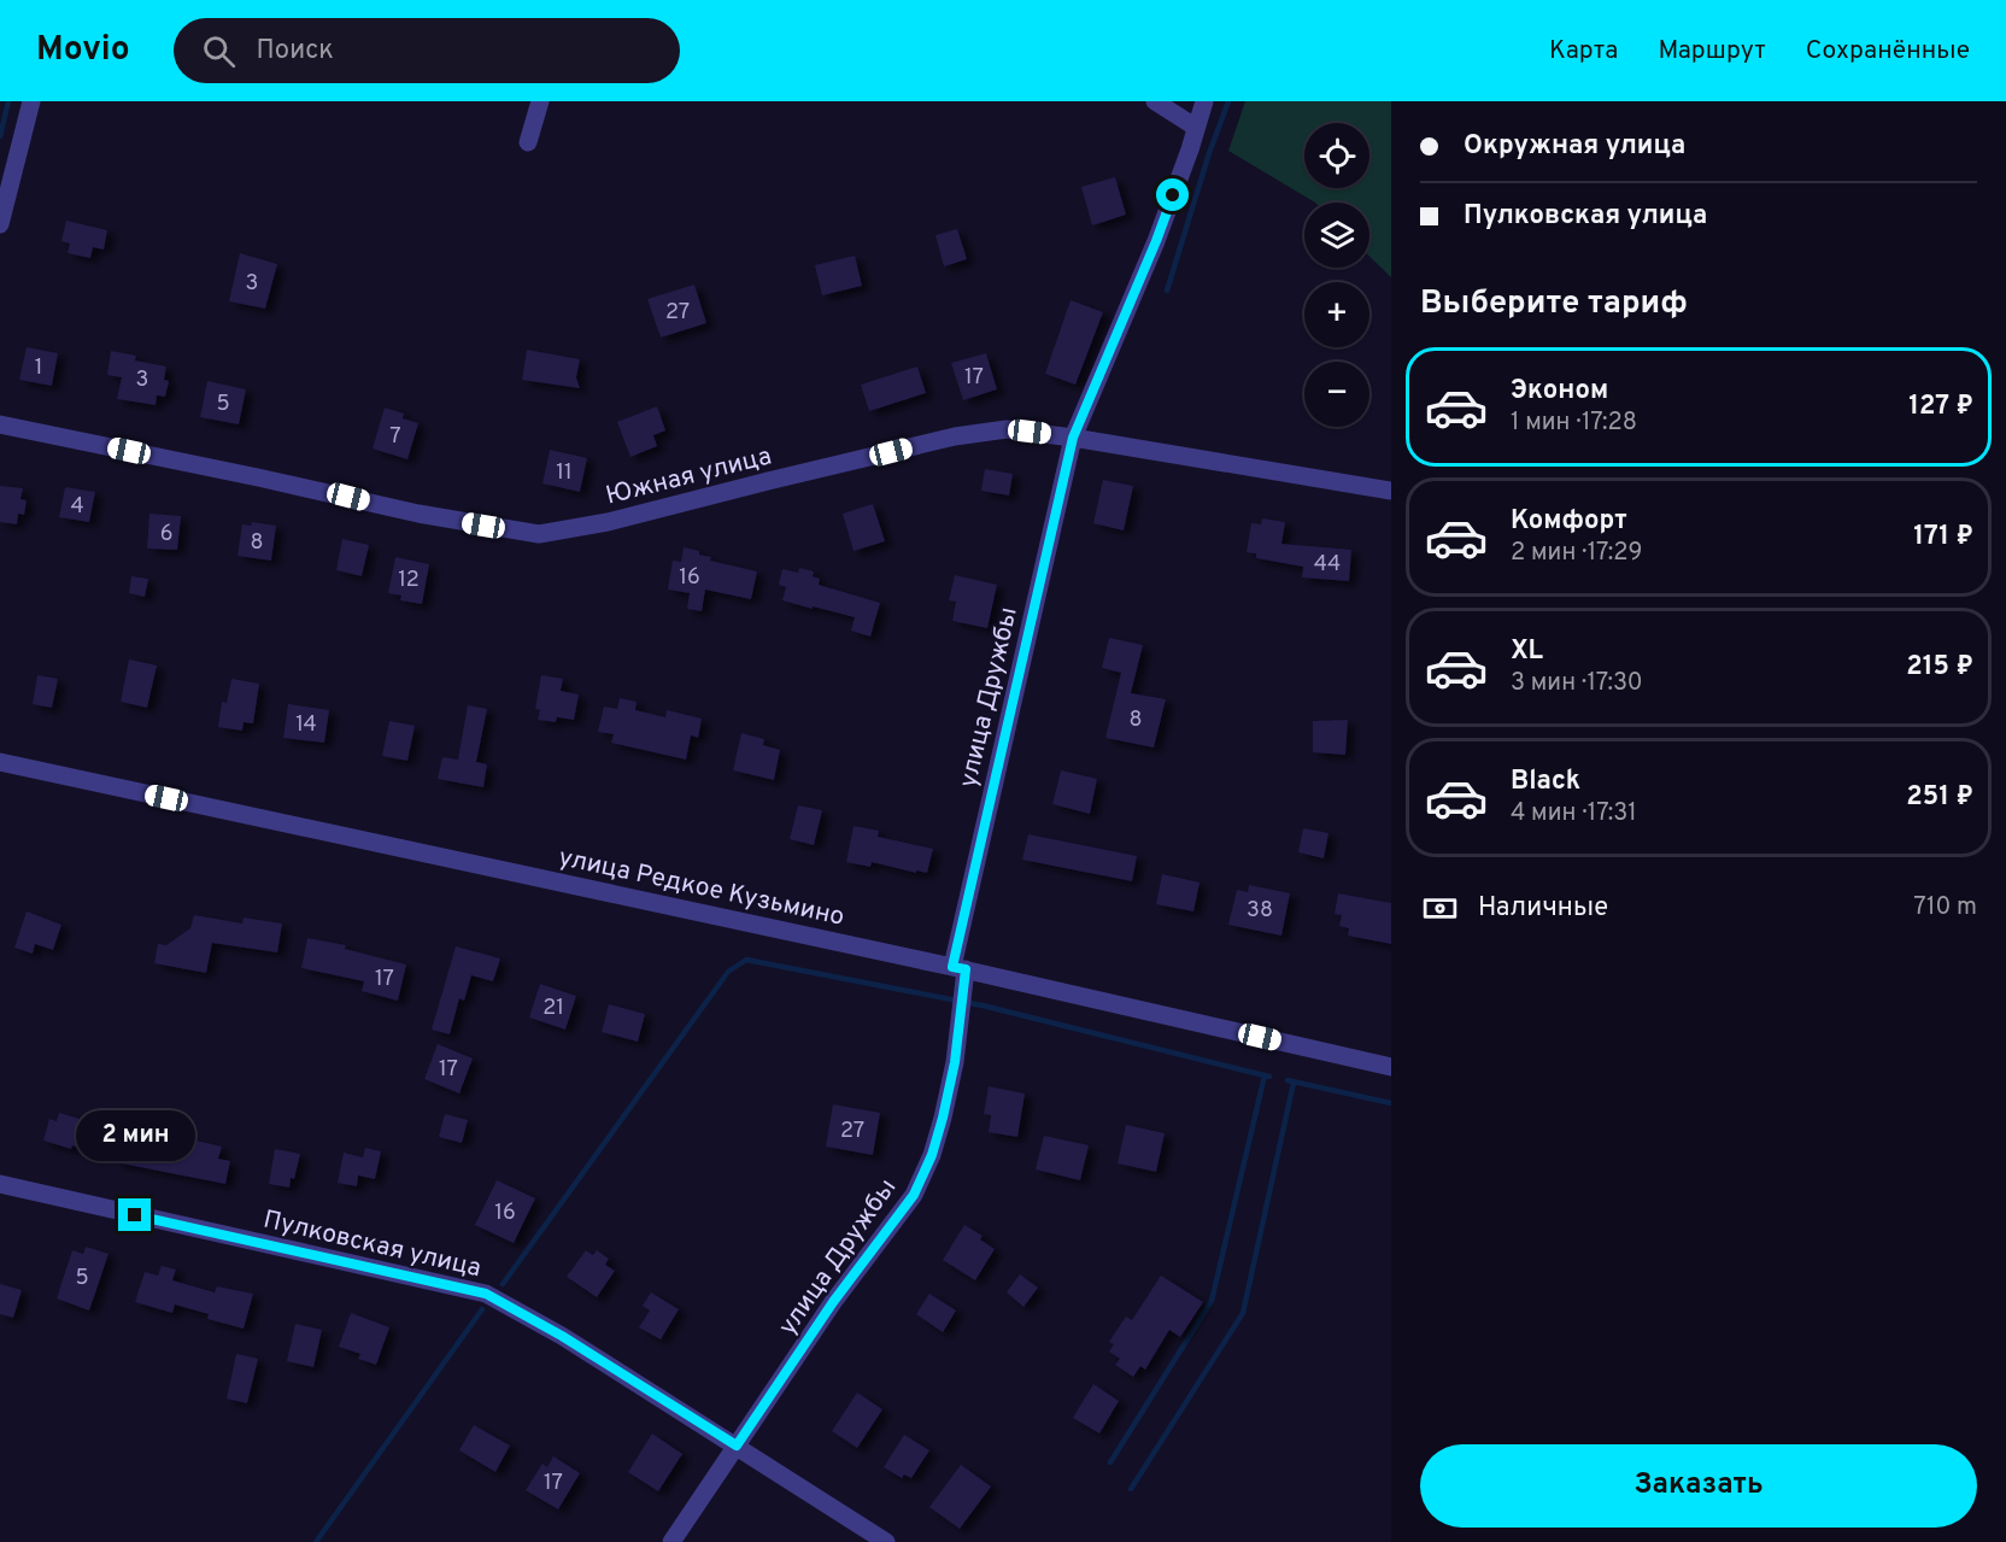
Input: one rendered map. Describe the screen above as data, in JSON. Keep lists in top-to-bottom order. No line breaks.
{"streets":{"street":["Южная улица","улица Дружбы","улица Редкое Кузьмино","Пулковская улица"]},"crossings":[["Южная улица","улица Дружбы"],["улица Дружбы","улица Редкое Кузьмино"],["улица Дружбы","Пулковская улица"]],"house_numbers":["3","27","1","17","3","5","7","11","4","6","8","44","16","12","8","14","38","17","21","17","27","16","5","17"],"page":{"header":"Movio","search":"Поиск","nav":["Карта","Маршрут","Сохранённые"],"banner":["Окружная улица","Пулковская улица"],"map_buttons":["+","−"],"heading":"Выберите тариф","list":[{"name":"Эконом","note":"1 мин · 17:28","value":"127 ₽"},{"name":"Комфорт","note":"2 мин · 17:29","value":"171 ₽"},{"name":"XL","note":"3 мин · 17:30","value":"215 ₽"},{"name":"Black","note":"4 мин · 17:31","value":"251 ₽"}],"pay":["Наличные","710 m"],"bubble":"2 мин","buttons":"Заказать"}}
